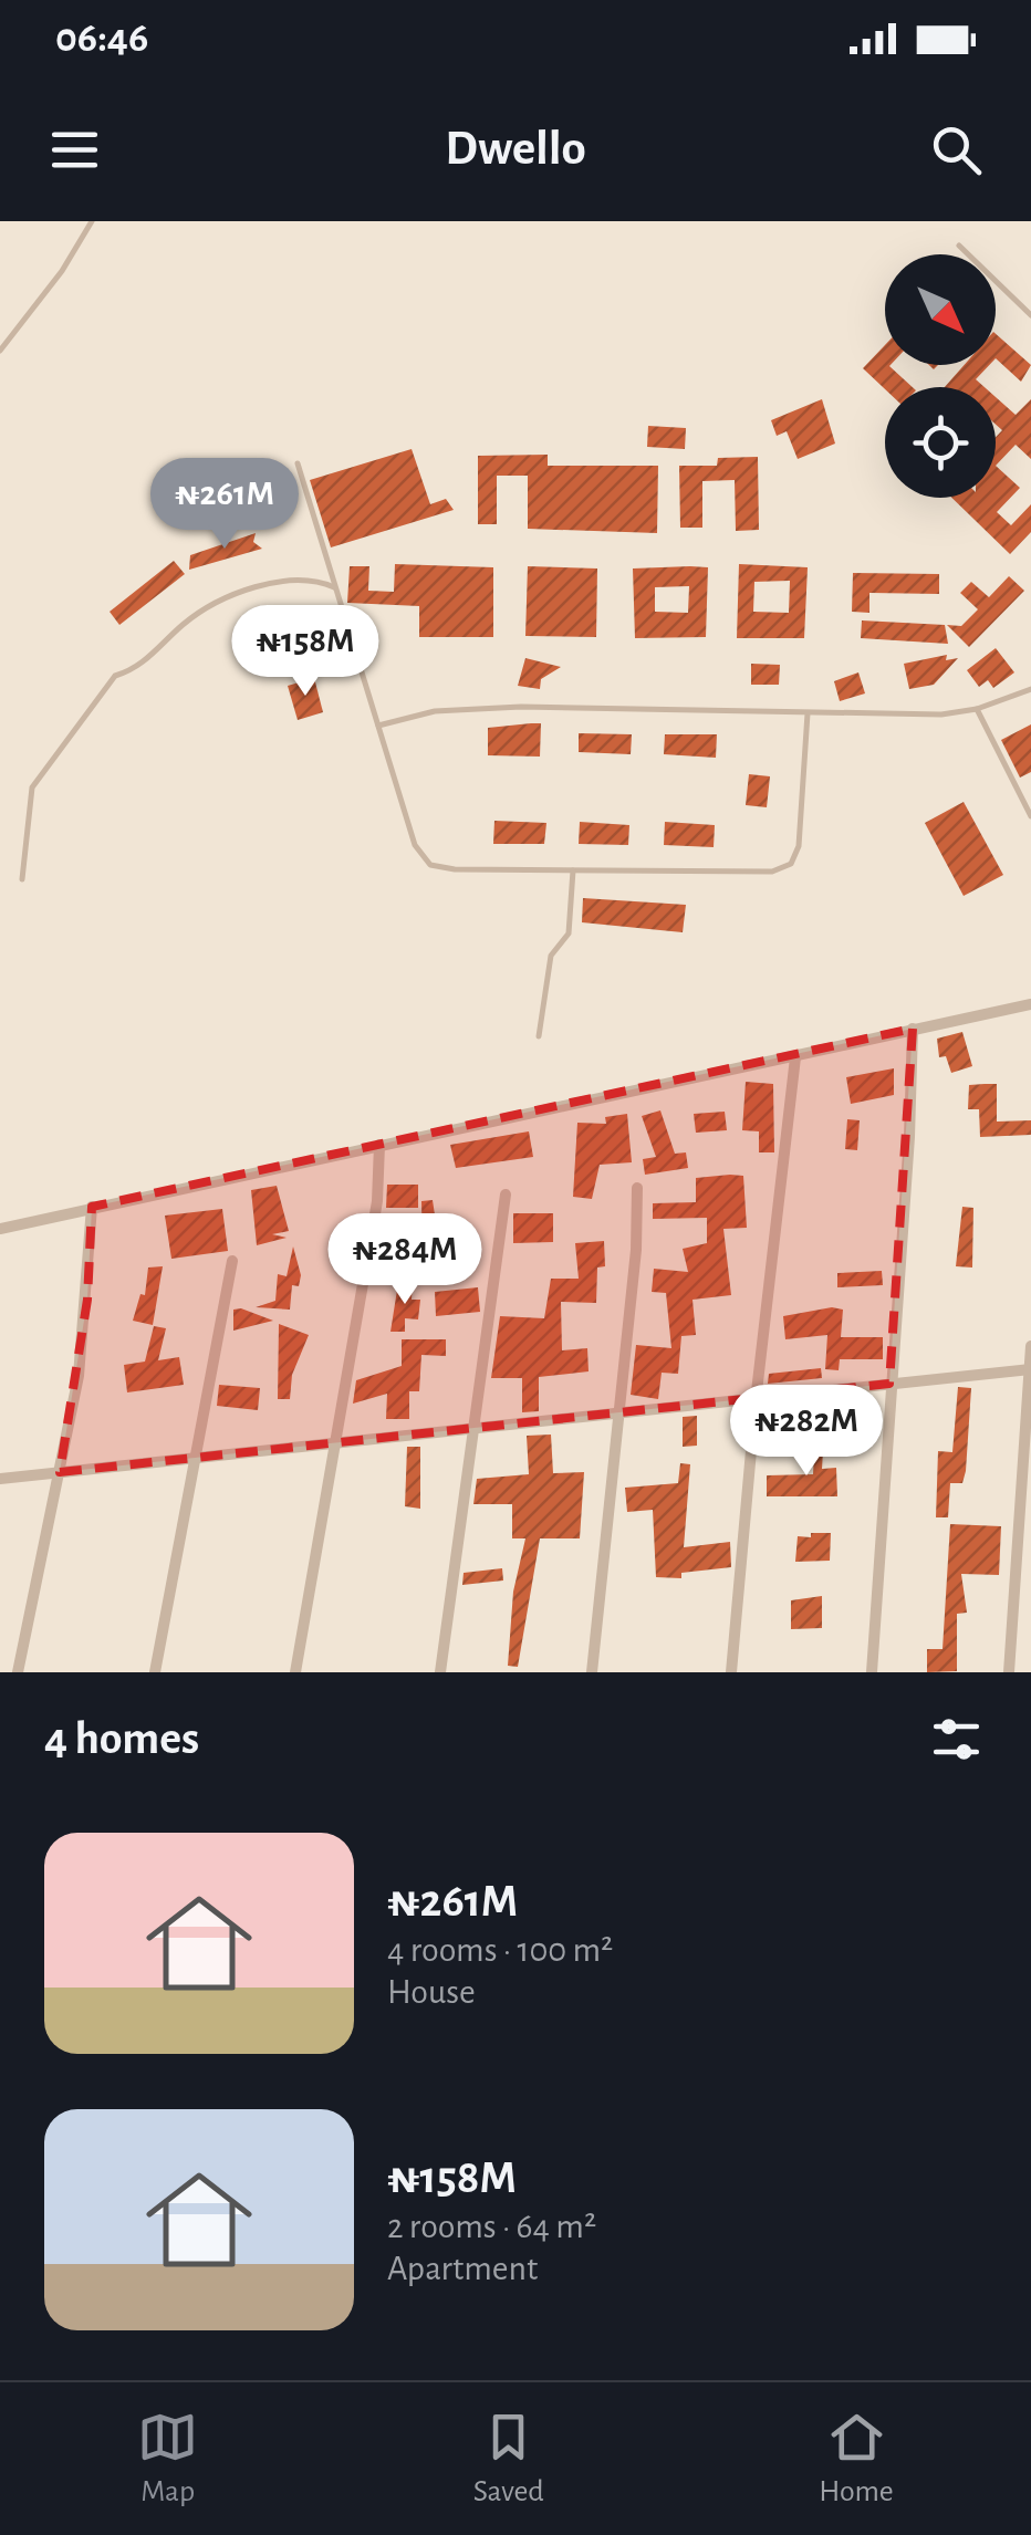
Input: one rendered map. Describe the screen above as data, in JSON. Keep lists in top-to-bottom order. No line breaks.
{"north":"bottom right","page":{"status":"06:46","header":"Dwello","price":["₦261M","₦158M","₦284M","₦282M"],"heading":"4 homes","list":[{"name":"₦261M","note":"4 rooms · 100 m² · House"},{"name":"₦158M","note":"2 rooms · 64 m² · Apartment"}],"tabs":["Map","Saved","Home"]}}
